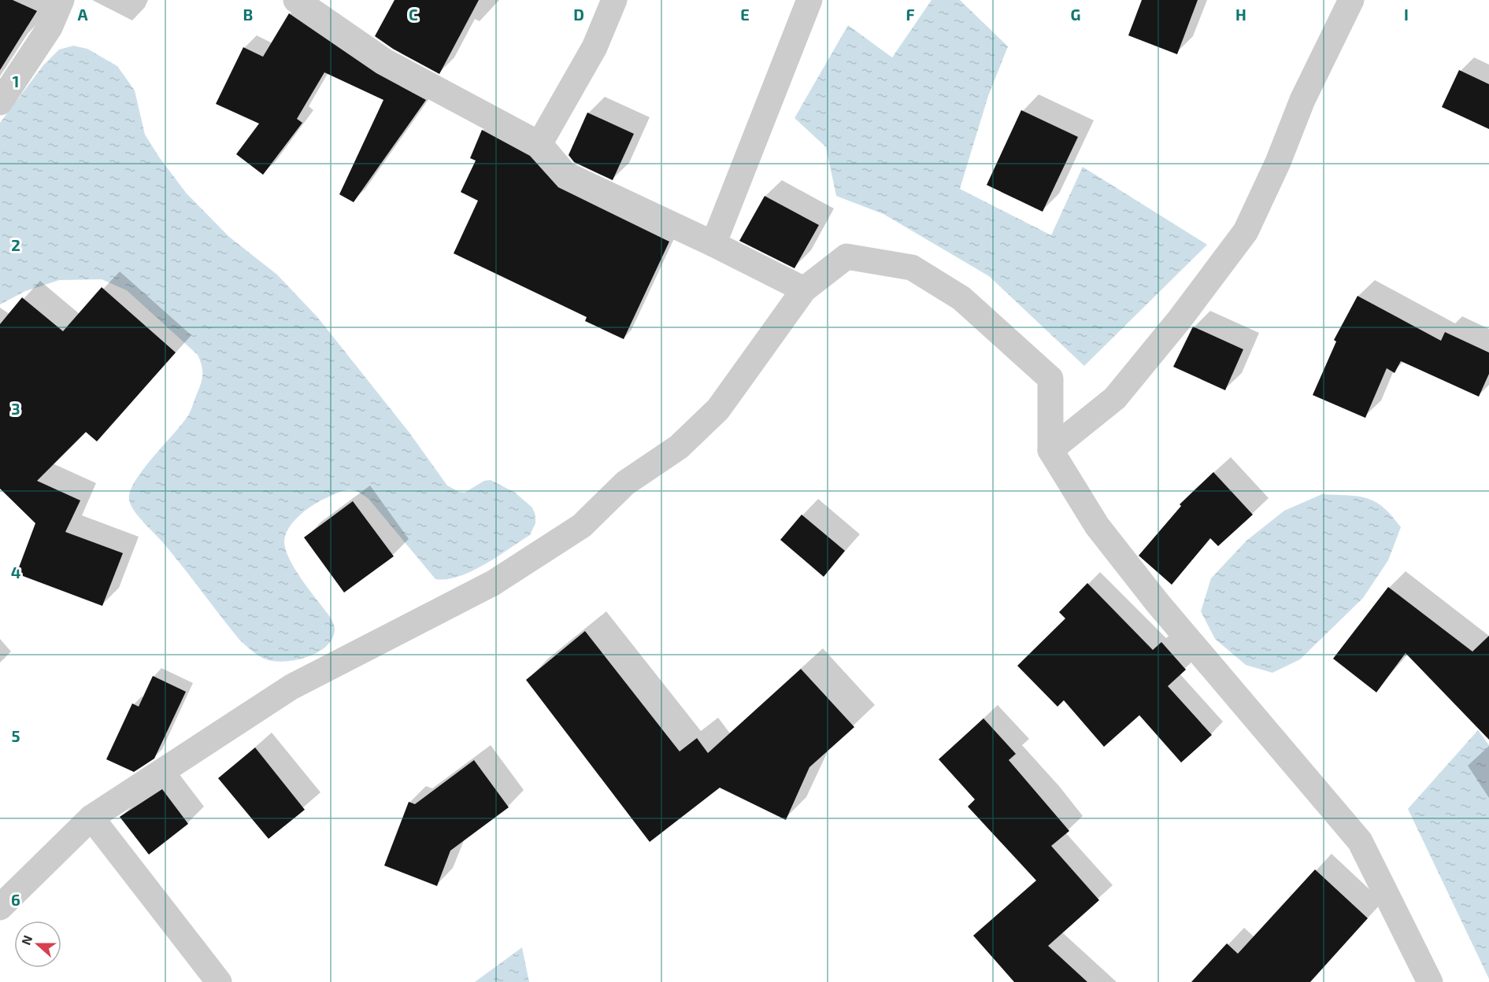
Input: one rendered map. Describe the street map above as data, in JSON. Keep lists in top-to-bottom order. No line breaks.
{"north":"left","grid":{"columns":["A","B","C","D","E","F","G","H","I"],"rows":["1","2","3","4","5","6"]}}
